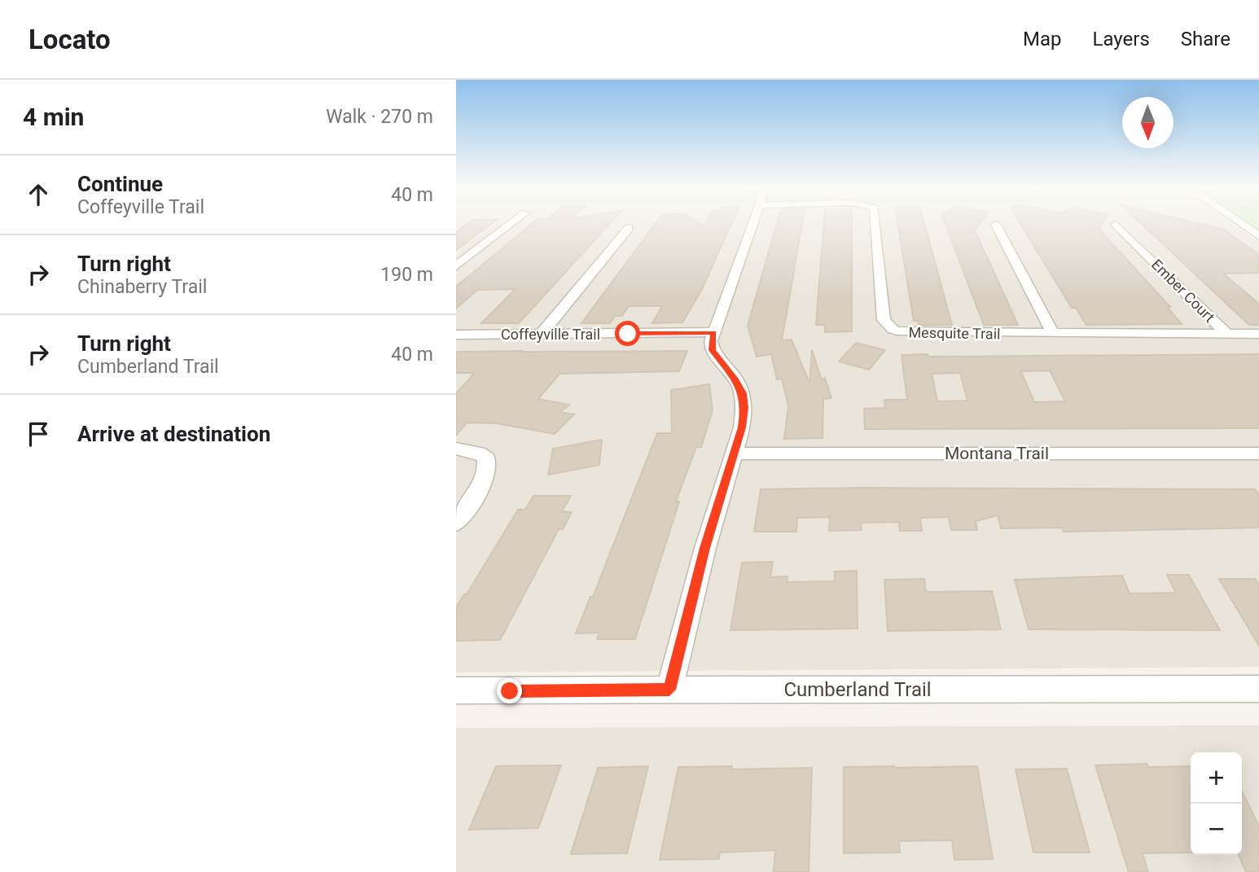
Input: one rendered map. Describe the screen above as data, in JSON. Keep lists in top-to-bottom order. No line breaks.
{"streets":{"street":["Ember Court","Mesquite Trail","Coffeyville Trail","Montana Trail","Cumberland Trail"]},"crossings":[["Ember Court","Mesquite Trail"]],"north":"bottom","page":{"header":"Locato","nav":["Map","Layers","Share"],"heading":["4 min","Walk · 270 m"],"list":[["Continue","Coffeyville Trail","40 m"],["Turn right","Chinaberry Trail","190 m"],["Turn right","Cumberland Trail","40 m"],"Arrive at destination"],"map_buttons":["+","−"]}}
